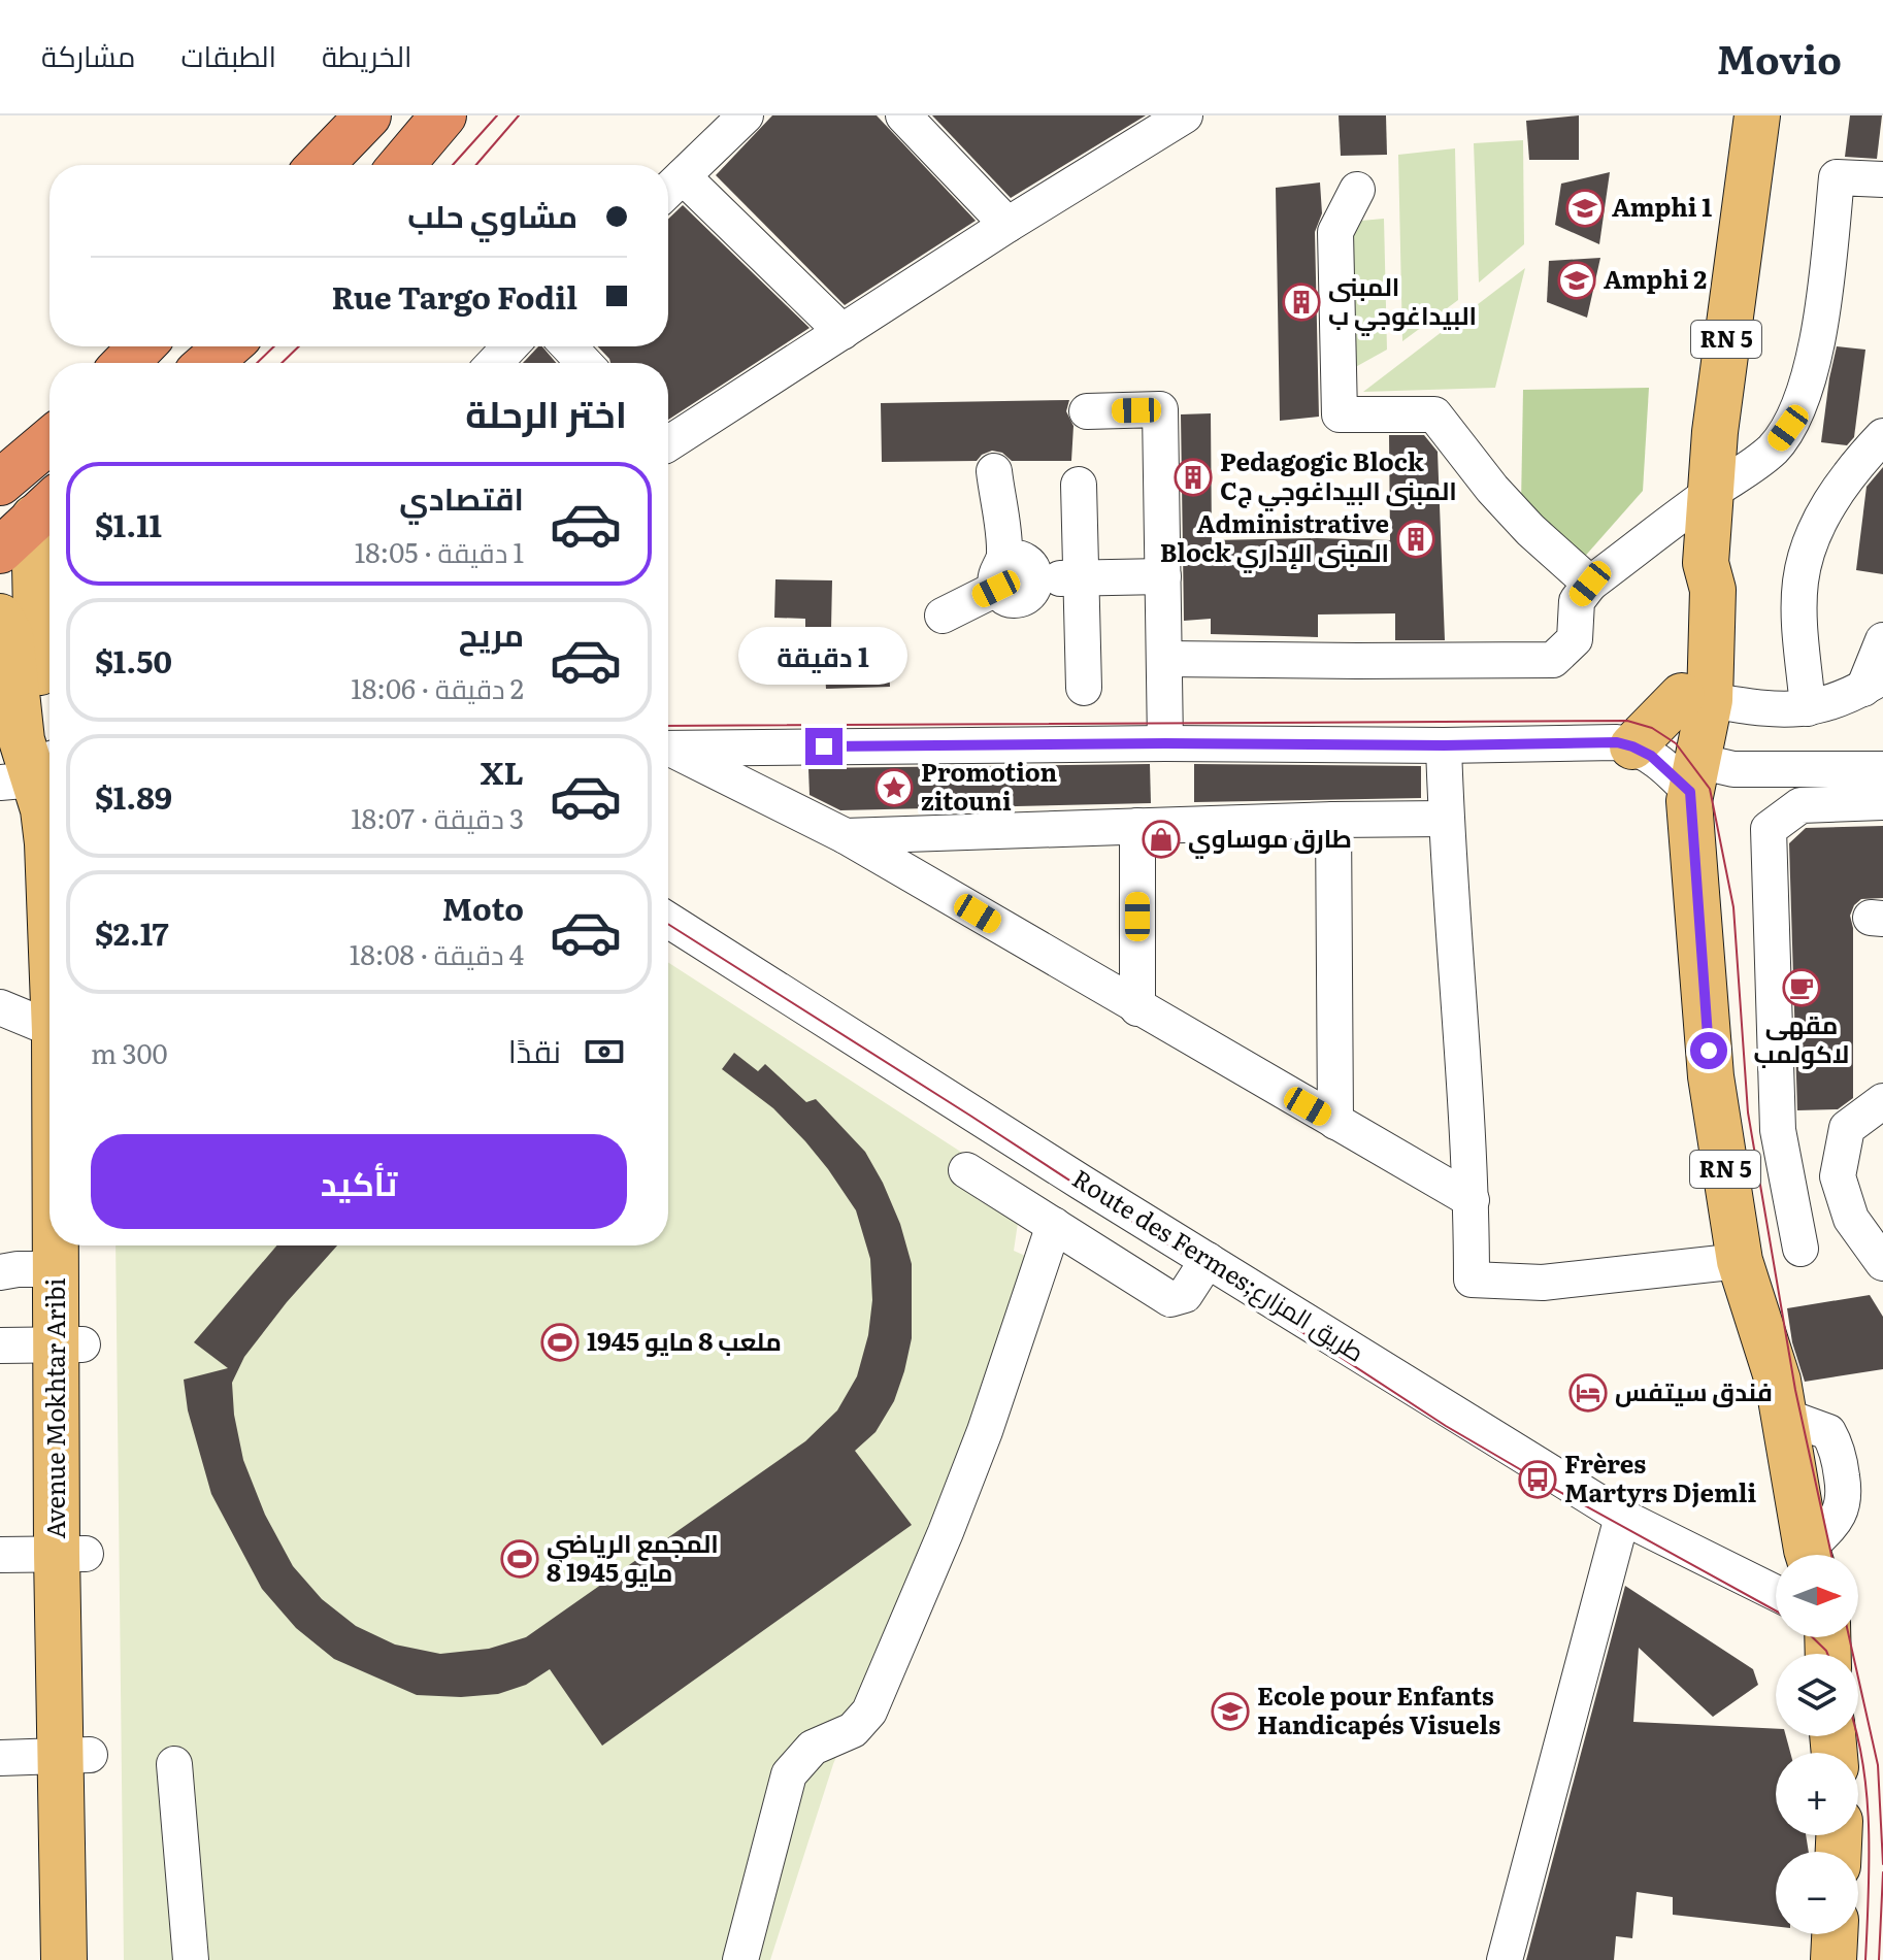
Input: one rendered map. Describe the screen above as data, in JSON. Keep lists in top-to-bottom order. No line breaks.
{"streets":{"main road":["RN 5","Avenue Mokhtar Aribi"],"street":["Route des Fermes;طريق المزارع"]},"places":{"school or university":["Amphi 1","Amphi 2","Ecole pour Enfants Handicapés Visuels"],"building":["المبنى البيداغوجي ب","Pedagogic Block Cالمبنى البيداغوجي ج","Administrative Block المبنى الإداري"],"place":["Promotion zitouni"],"shop":["طارق موساوي"],"cafe":["مقهى لاكولمب"],"sports":["ملعب 8 مايو 1945","المجمع الرياضي 8 مايو 1945"],"hotel":["فندق سيتفس"],"bus stop":["Frères Martyrs Djemli"]},"north":"right","page":{"header":"Movio","nav":["الخريطة","الطبقات","مشاركة"],"banner":["مشاوي حلب","Rue Targo Fodil"],"heading":"اختر الرحلة","list":[{"name":"اقتصادي","note":"1 دقيقة · 18:05","value":"$1.11"},{"name":"مريح","note":"2 دقيقة · 18:06","value":"$1.50"},{"name":"XL","note":"3 دقيقة · 18:07","value":"$1.89"},{"name":"Moto","note":"4 دقيقة · 18:08","value":"$2.17"}],"bubble":"1 دقيقة","pay":["نقدًا","300 m"],"buttons":"تأكيد","map_buttons":["+","−"]}}
